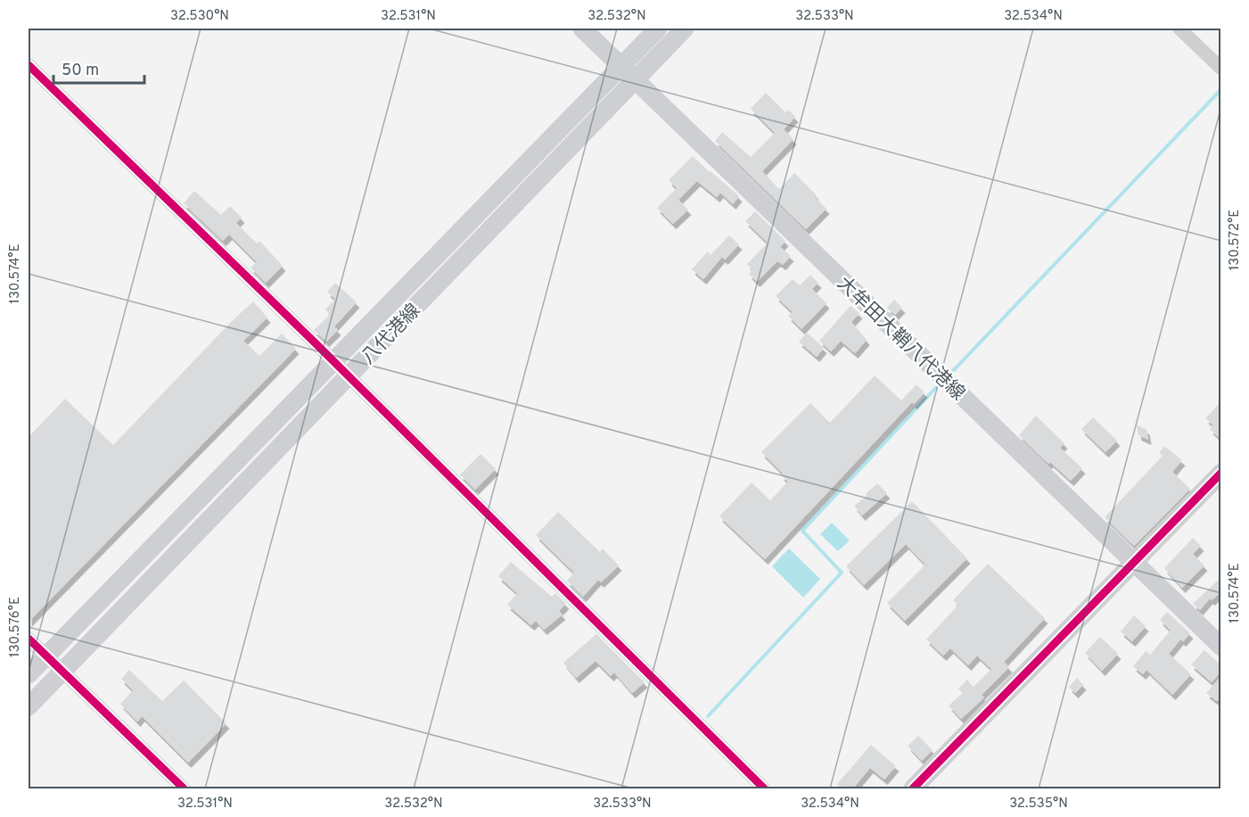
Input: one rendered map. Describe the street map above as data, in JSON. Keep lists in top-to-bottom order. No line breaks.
{"streets":{"main road":["八代港線","大牟田大鞘八代港線"]},"crossings":[["八代港線","大牟田大鞘八代港線"]],"scale_bar":"50 m","coordinates":["32.530°N","32.531°N","32.532°N","32.533°N","32.534°N","130.572°E","130.574°E","130.576°E","32.535°N"]}
